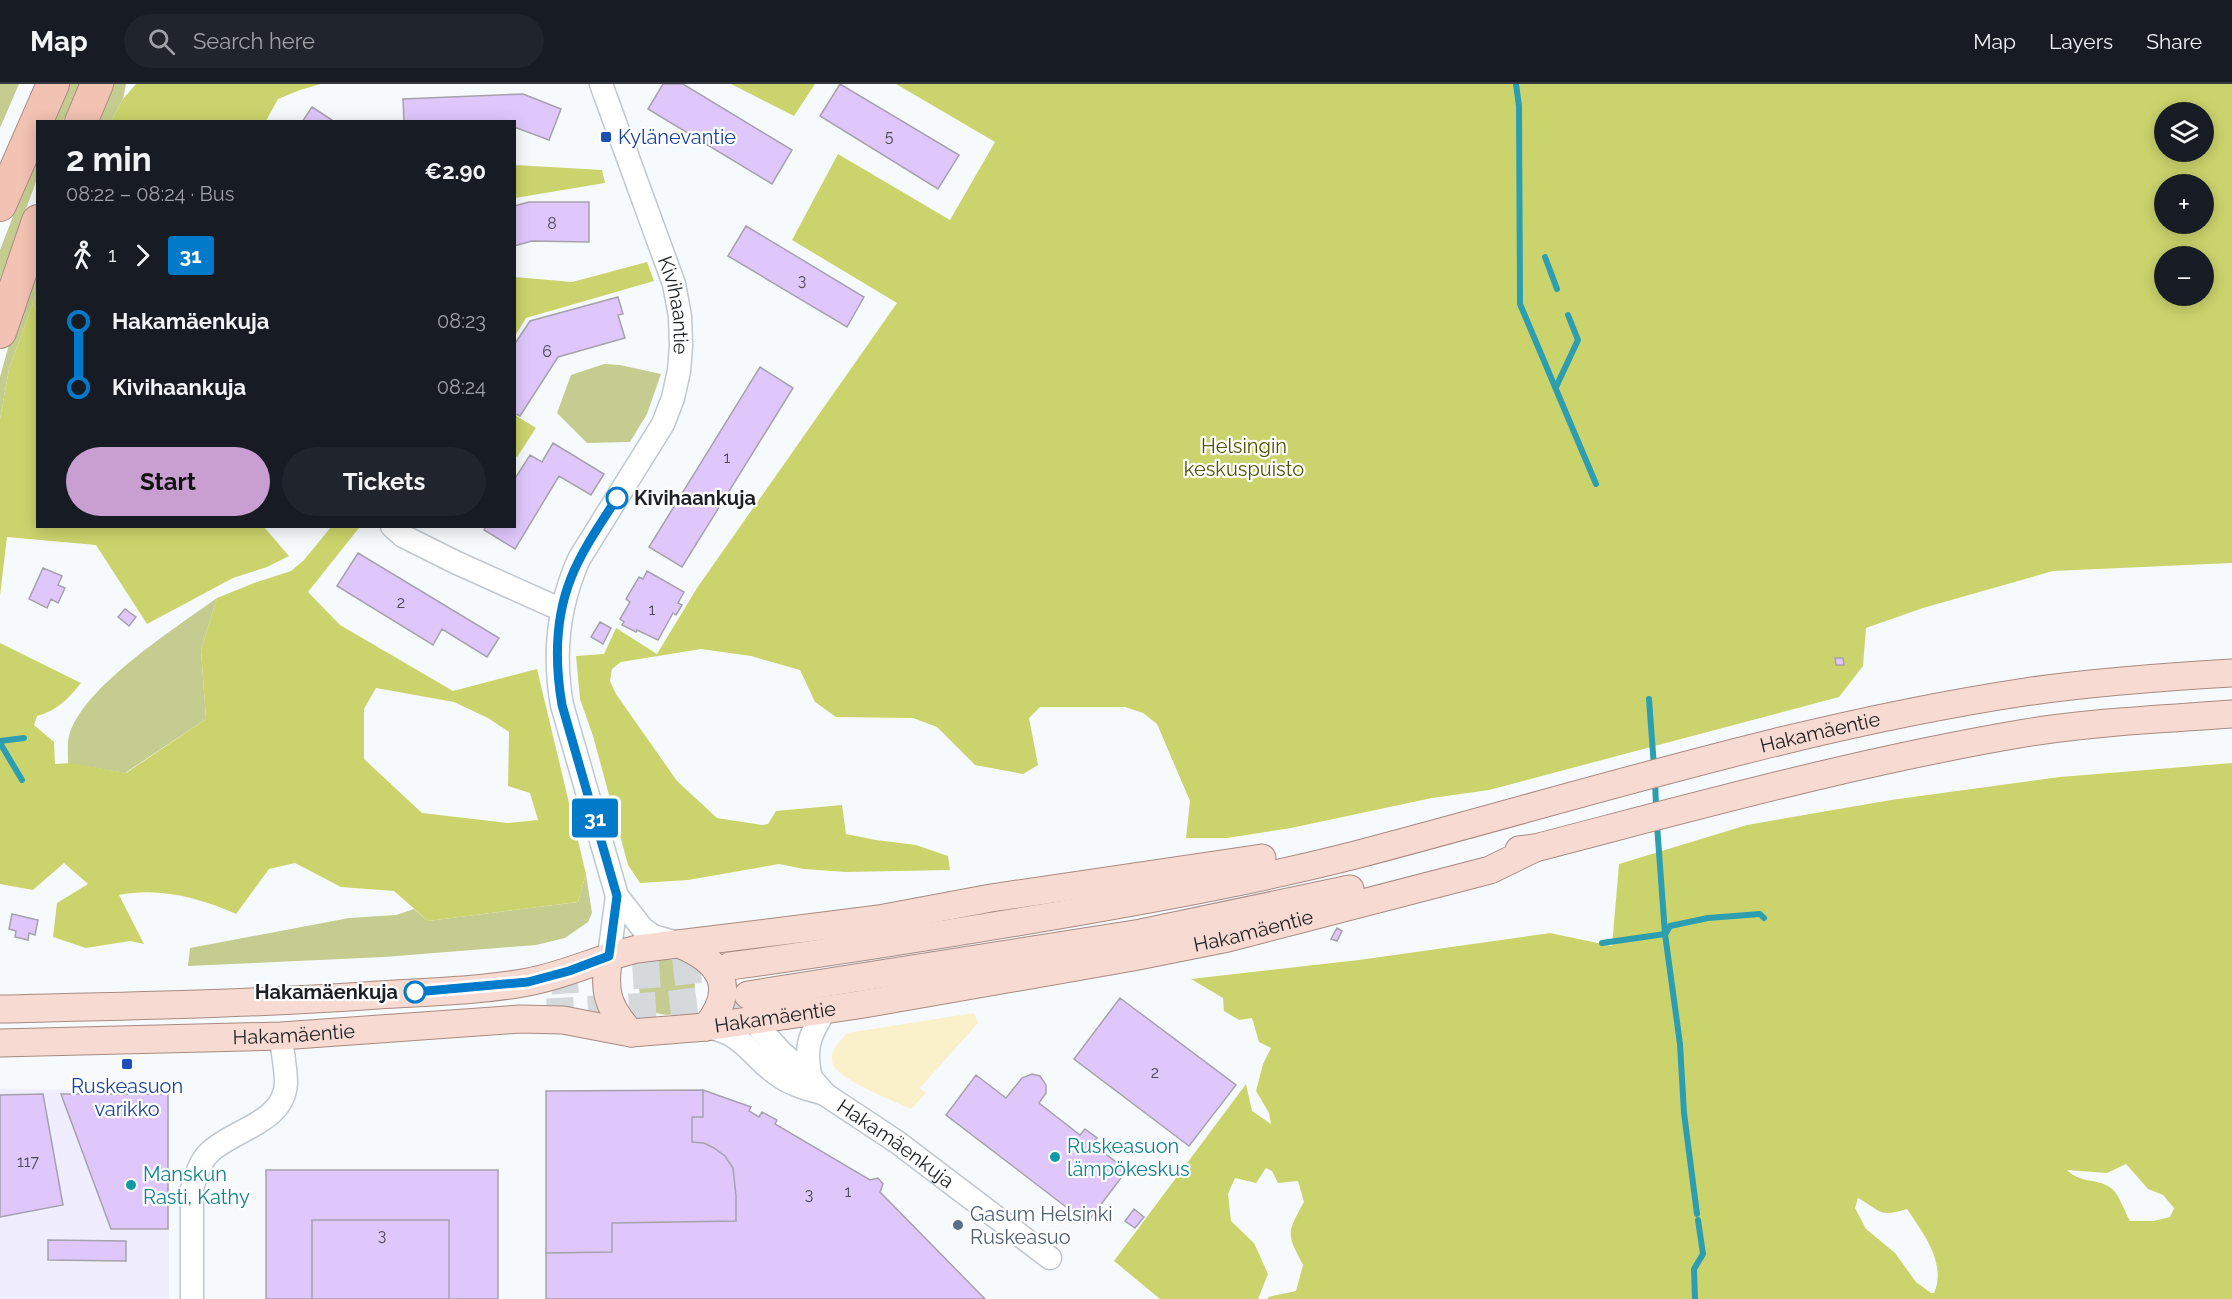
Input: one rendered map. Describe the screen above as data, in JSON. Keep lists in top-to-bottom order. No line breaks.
{"streets":{"main road":["Hakamäentie"],"street":["Kivihaantie","Hakamäenkuja"]},"crossings":[["Kivihaantie","Hakamäentie"],["Kivihaantie","Hakamäenkuja"],["Hakamäentie","Hakamäenkuja"]],"parks":["Helsingin keskuspuisto"],"places":{"transit":["Kylänevantie","Ruskeasuon varikko"],"other":["Kivihaankuja","Hakamäenkuja","Ruskeasuon lämpökeskus","Manskun Rasti, Kathy","Gasum Helsinki Ruskeasuo"]},"lines":["bus line 31"],"house_numbers":["5","8","3","6","1","2","1","2","117","1","3","3"],"page":{"header":"Map","search":"Search here","nav":["Map","Layers","Share"],"on_map":"31","map_buttons":["+","−"],"heading":["2 min","08:22 – 08:24 · Bus","€2.90"],"legs":["1","31"],"list":[{"name":"Hakamäenkuja","value":"08:23"},{"name":"Kivihaankuja","value":"08:24"}],"buttons":["Start","Tickets"]}}
